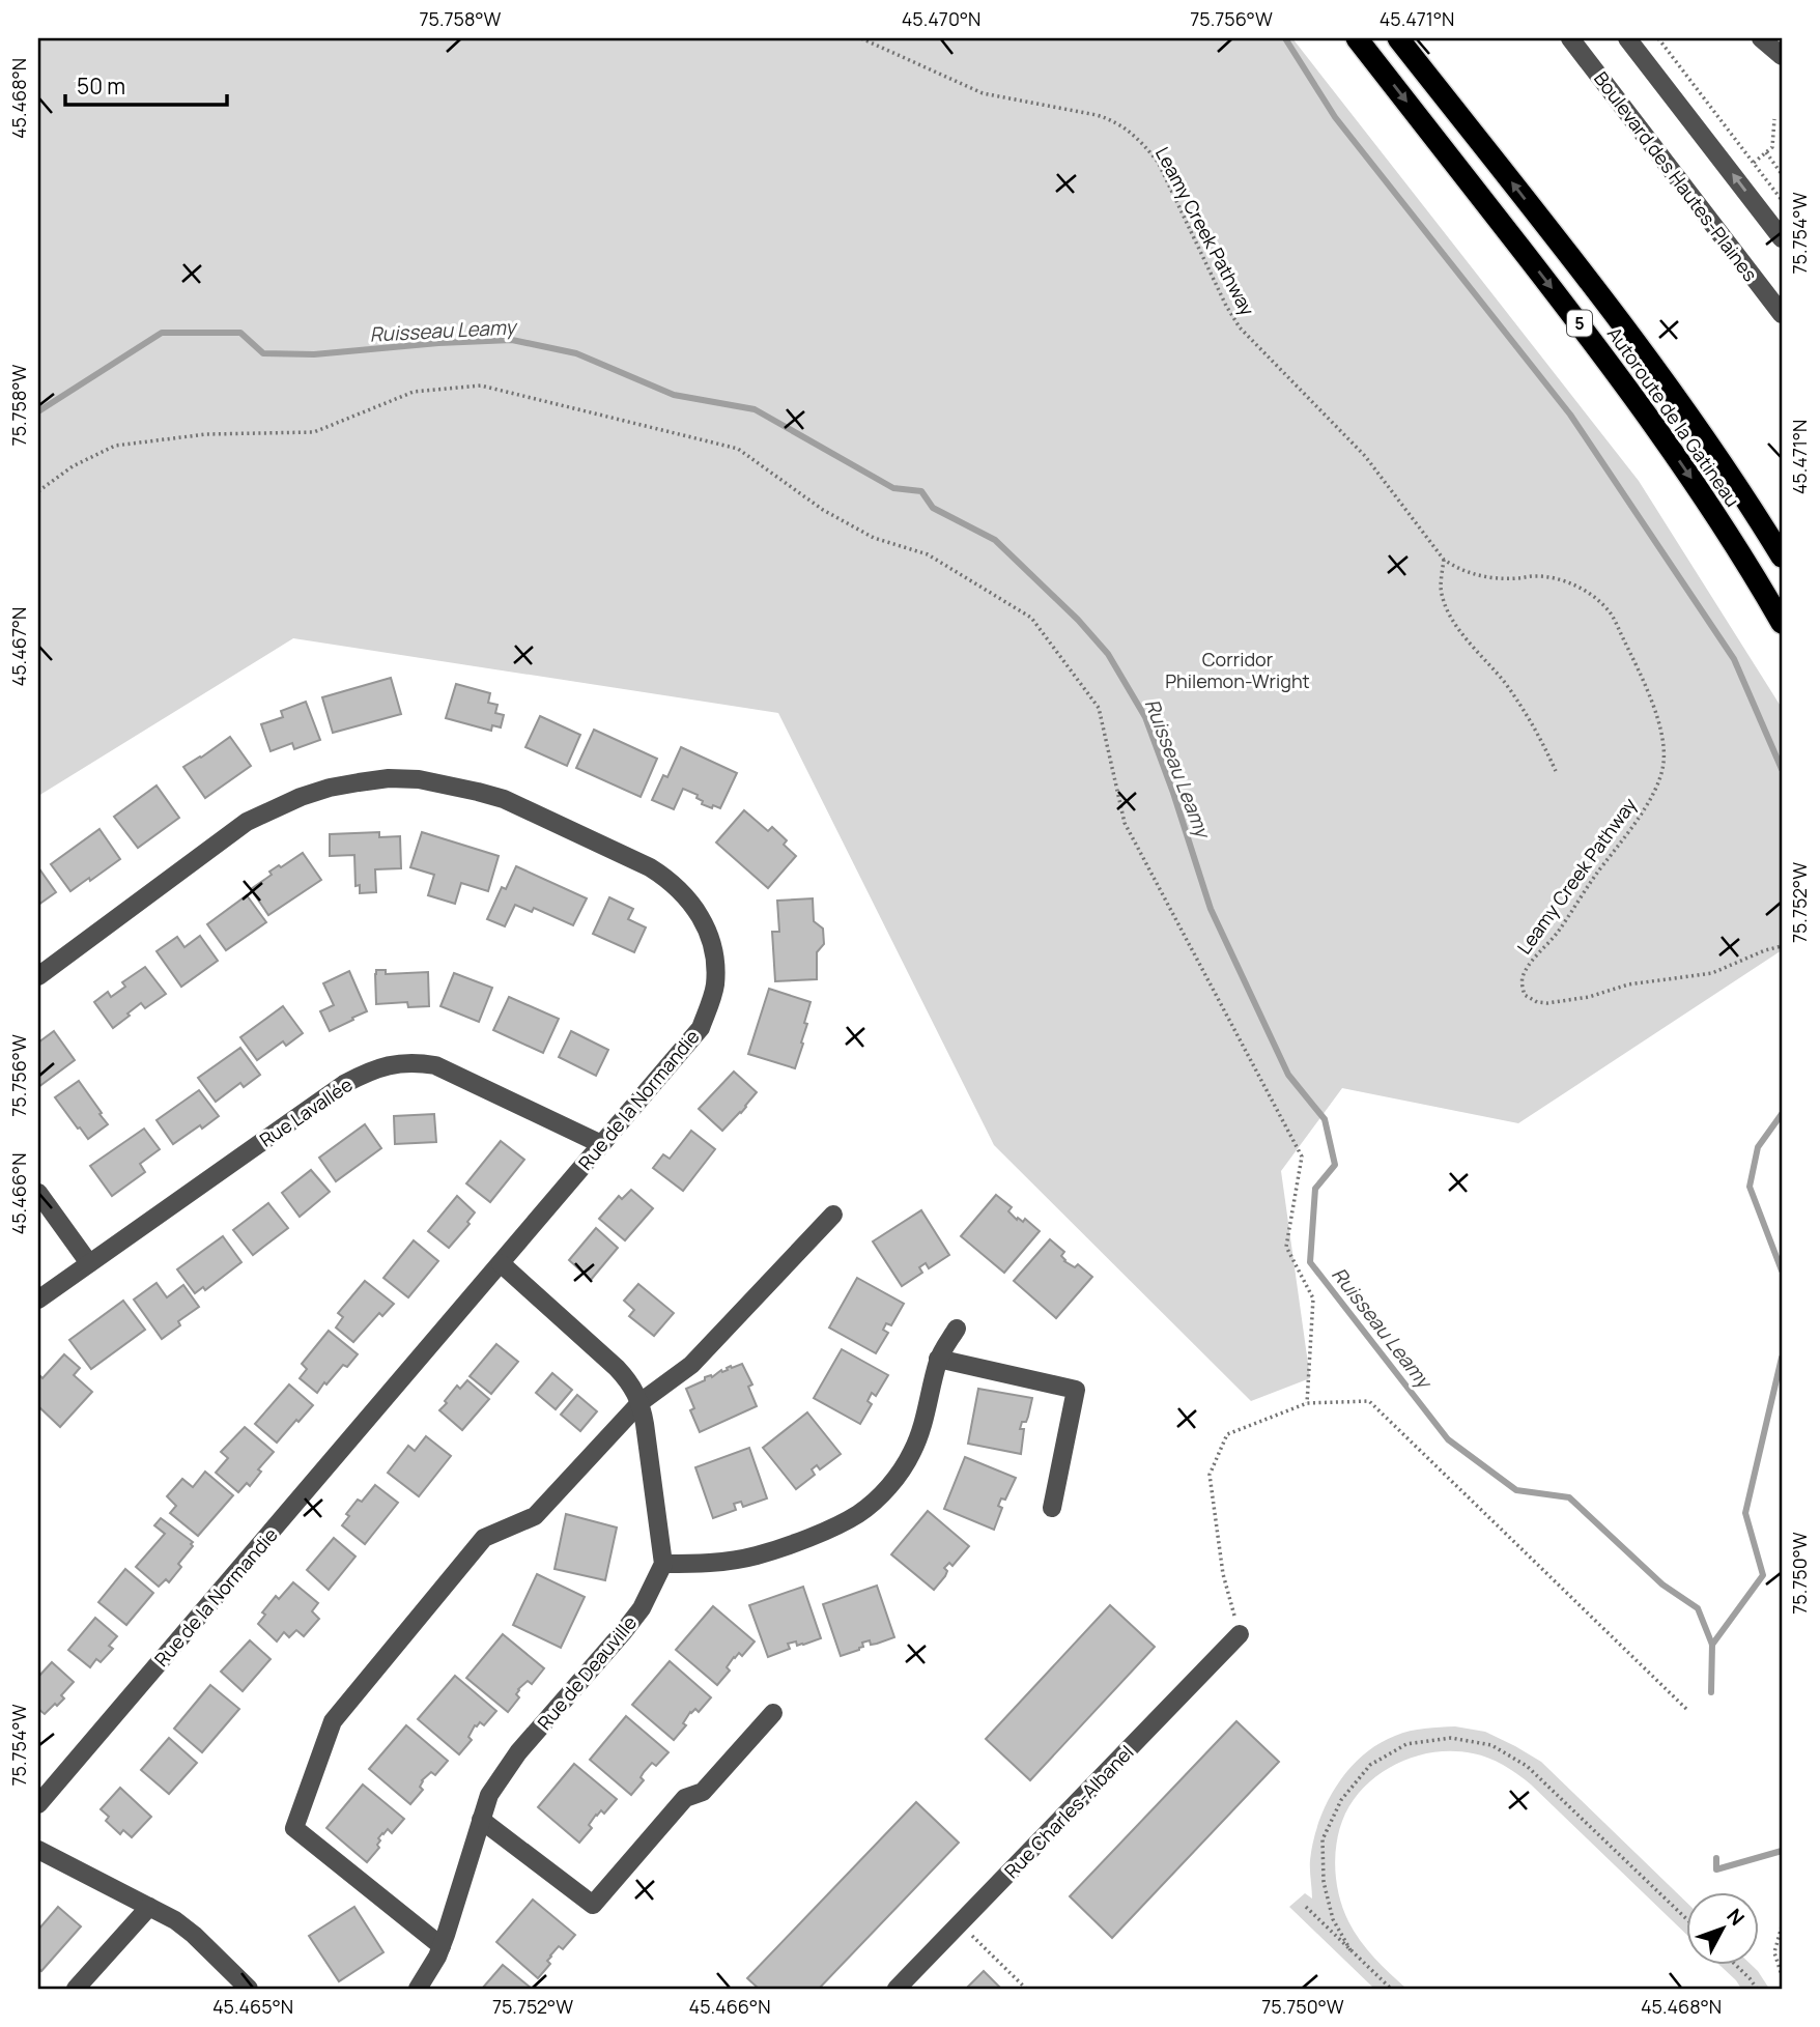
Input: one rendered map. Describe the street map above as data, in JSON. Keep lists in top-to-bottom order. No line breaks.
{"streets":{"highway":["5","Autoroute de la Gatineau"],"street":["Boulevard des Hautes-Plaines","Rue de la Normandie","Rue Lavallée","Rue de Deauville","Rue Charles-Albanel"],"path":["Leamy Creek Pathway"]},"crossings":[["Rue de la Normandie","Rue Lavallée"]],"water":["Ruisseau Leamy"],"parks":["Corridor Philemon-Wright"],"scale_bar":"50 m","north":"top right","coordinates":["75.758°W","45.470°N","75.756°W","45.471°N","45.468°N","75.754°W","45.467°N","75.752°W","45.466°N","75.750°W","45.465°N"]}
